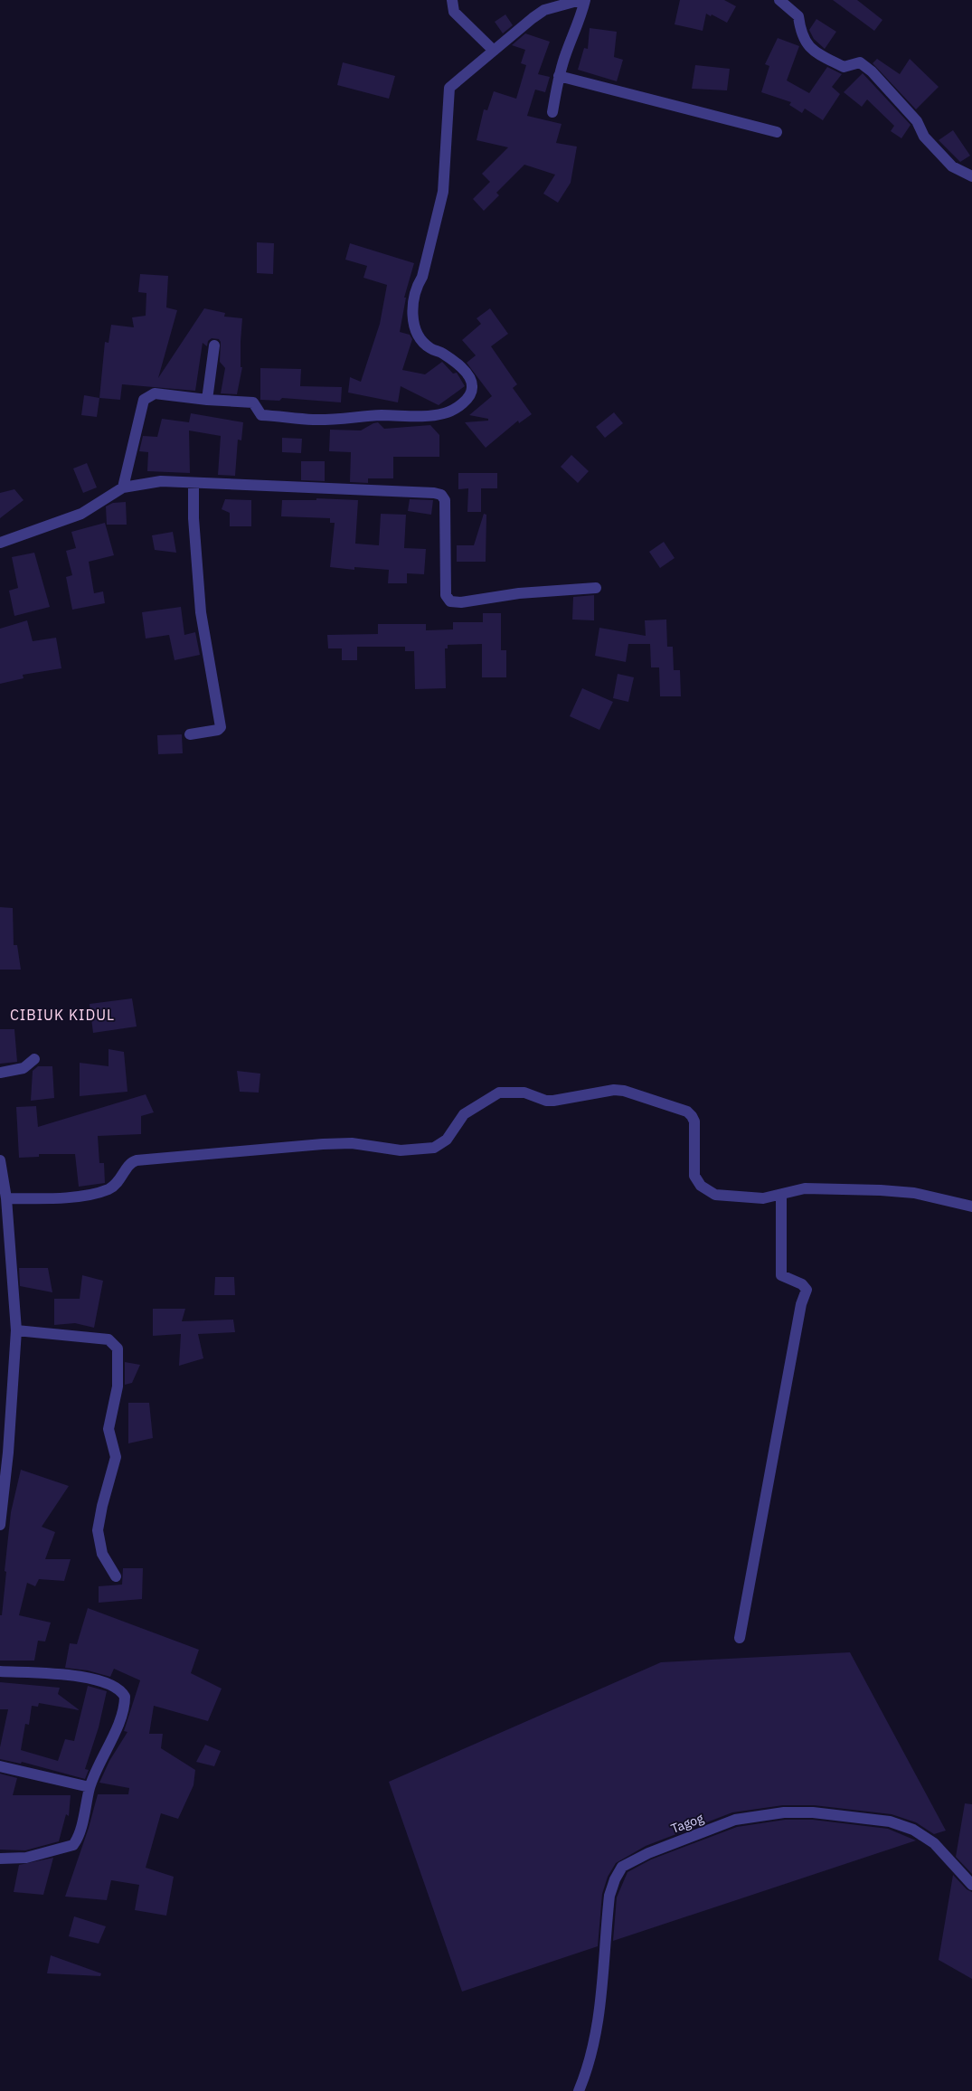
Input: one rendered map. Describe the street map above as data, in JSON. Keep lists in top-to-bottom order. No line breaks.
{"streets":{"street":["Tagog"]},"districts":["CIBIUK KIDUL"]}
